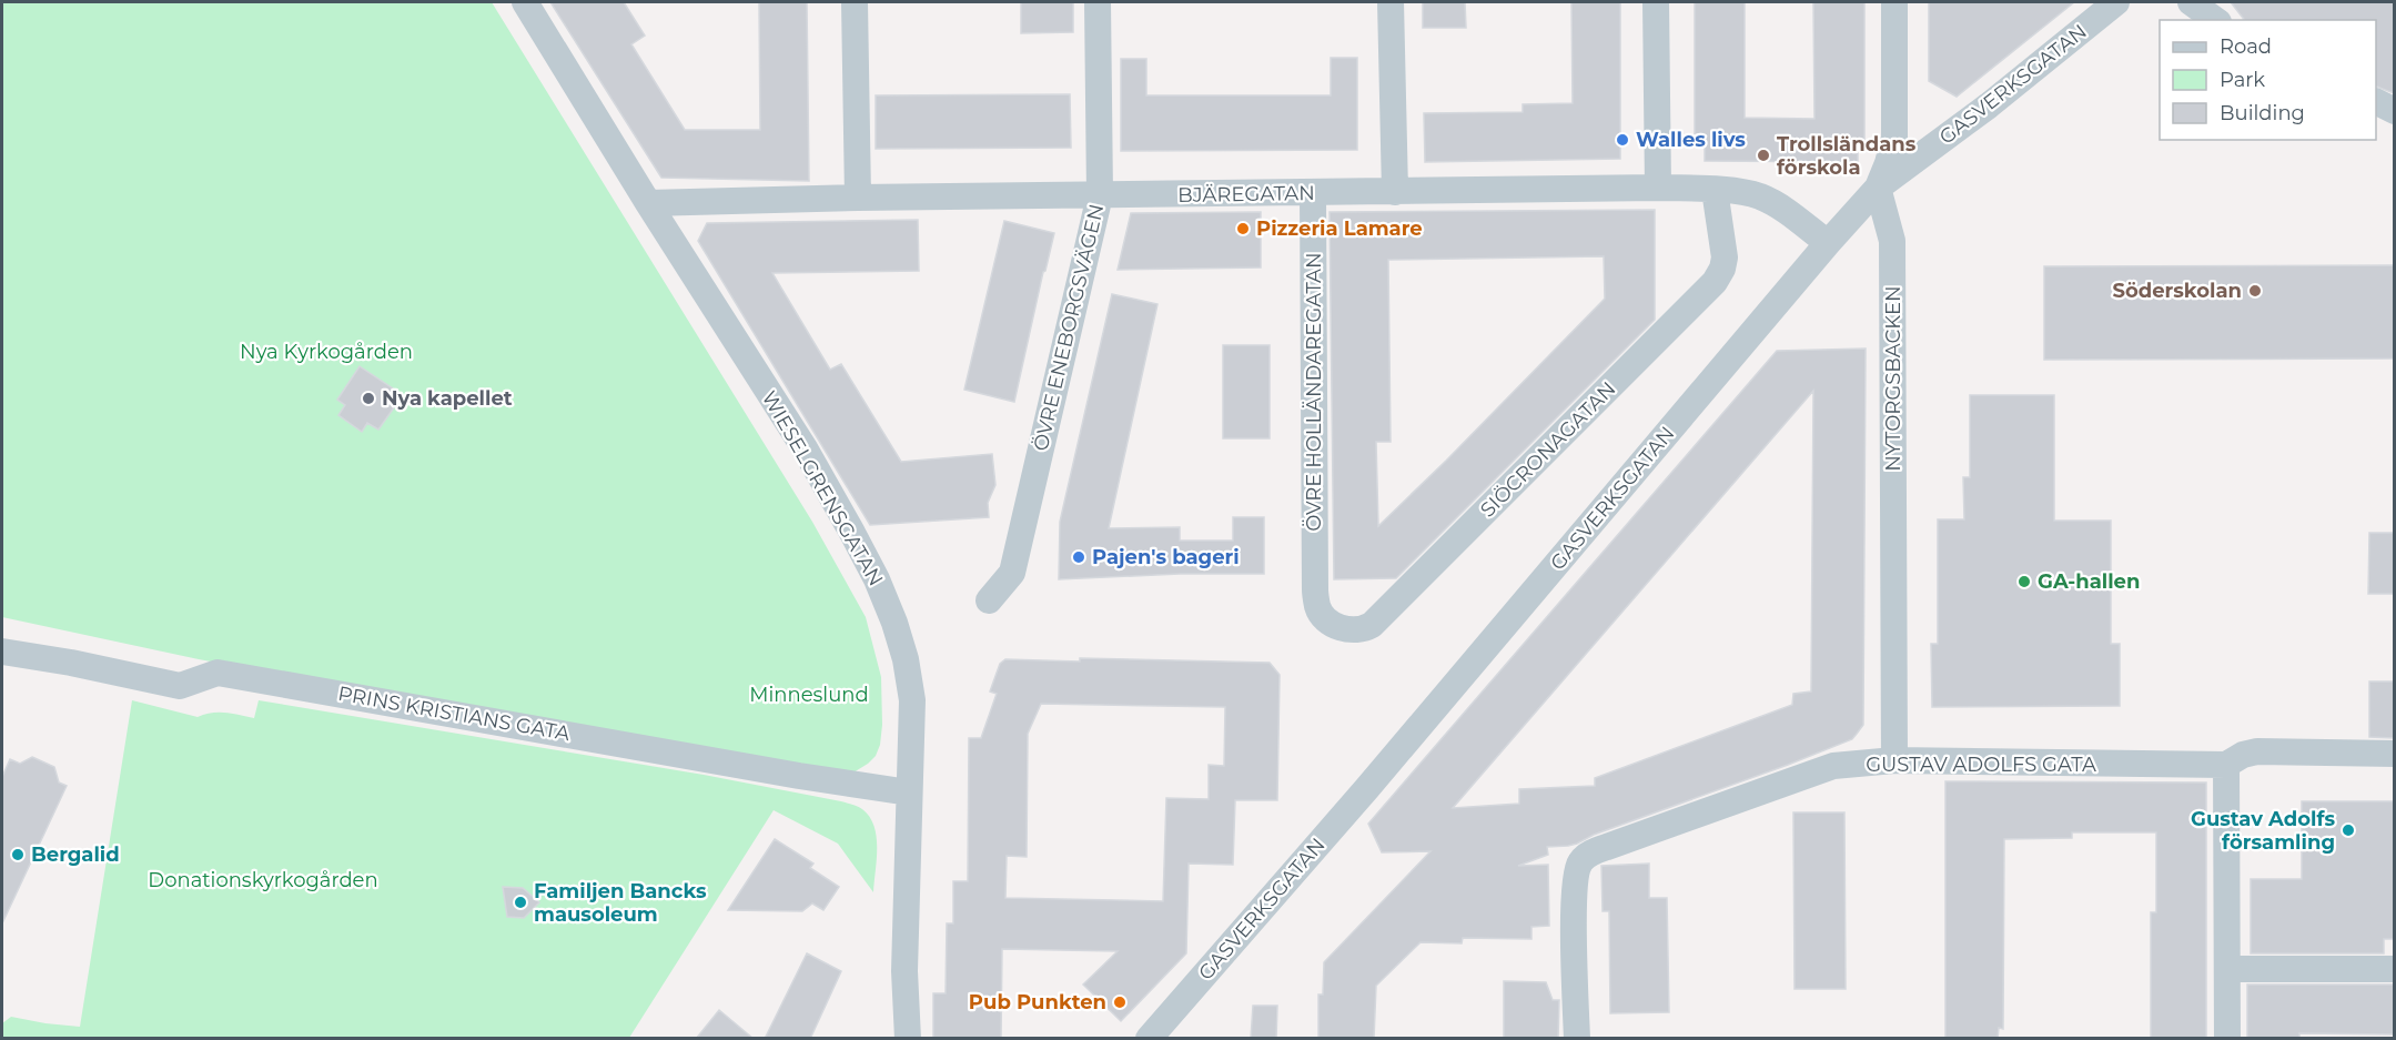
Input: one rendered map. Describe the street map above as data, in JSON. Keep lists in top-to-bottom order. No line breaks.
{"streets":{"street":["GASVERKSGATAN","BJÄREGATAN","ÖVRE ENEBORGSVÄGEN","NYTORGSBACKEN","ÖVRE HOLLÄNDAREGATAN","SIÖCRONAGATAN","WIESELGRENSGATAN","PRINS KRISTIANS GATA","GUSTAV ADOLFS GATA"]},"crossings":[["GASVERKSGATAN","BJÄREGATAN"],["GASVERKSGATAN","NYTORGSBACKEN"],["BJÄREGATAN","ÖVRE ENEBORGSVÄGEN"],["BJÄREGATAN","ÖVRE HOLLÄNDAREGATAN"],["BJÄREGATAN","SIÖCRONAGATAN"],["BJÄREGATAN","WIESELGRENSGATAN"],["NYTORGSBACKEN","GUSTAV ADOLFS GATA"],["ÖVRE HOLLÄNDAREGATAN","SIÖCRONAGATAN"],["WIESELGRENSGATAN","PRINS KRISTIANS GATA"]],"parks":["Nya Kyrkogården","Minneslund","Donationskyrkogården"],"places":["Walles livs","Trollsländans förskola","Pizzeria Lamare","Söderskolan","Nya kapellet","Pajen's bageri","GA-hallen","Gustav Adolfs församling","Bergalid","Familjen Bancks mausoleum","Pub Punkten"],"legend":["Road","Park","Building"]}
